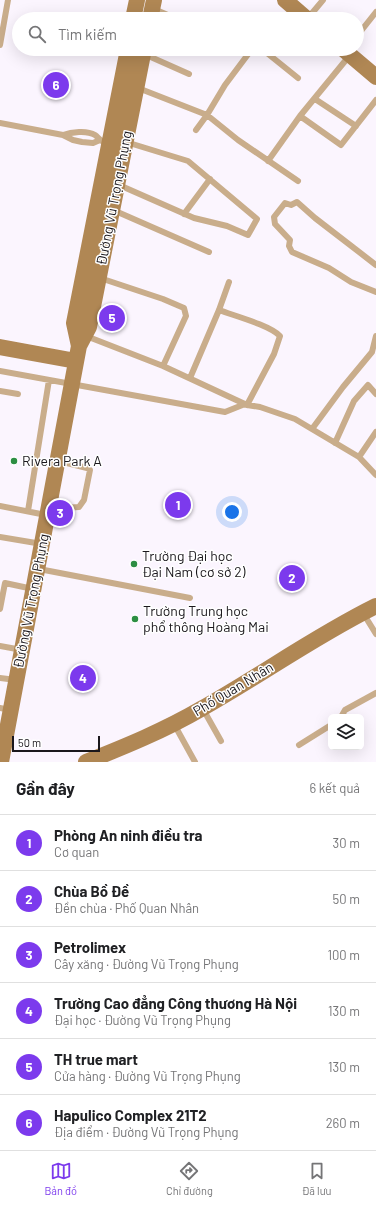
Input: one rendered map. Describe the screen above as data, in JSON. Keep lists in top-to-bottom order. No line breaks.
{"streets":{"street":["Đường Vũ Trọng Phụng","Phố Quan Nhân"]},"places":["Rivera Park A","Trường Đại học Đại Nam (cơ sở 2)","Trường Trung học phổ thông Hoàng Mai"],"scale_bar":"50 m","page":{"search":"Tìm kiếm","pins":["6","5","1","3","2","4"],"scale":"50 m","heading":["Gần đây","6 kết quả"],"list":[{"mark":"1","name":"Phòng An ninh điều tra","note":"Cơ quan","value":"30 m"},{"mark":"2","name":"Chùa Bồ Đề","note":"Đền chùa · Phố Quan Nhân","value":"50 m"},{"mark":"3","name":"Petrolimex","note":"Cây xăng · Đường Vũ Trọng Phụng","value":"100 m"},{"mark":"4","name":"Trường Cao đẳng Công thương Hà Nội","note":"Đại học · Đường Vũ Trọng Phụng","value":"130 m"},{"mark":"5","name":"TH true mart","note":"Cửa hàng · Đường Vũ Trọng Phụng","value":"130 m"},{"mark":"6","name":"Hapulico Complex 21T2","note":"Địa điểm · Đường Vũ Trọng Phụng","value":"260 m"}],"nav":["Bản đồ","Chỉ đường","Đã lưu"]}}
